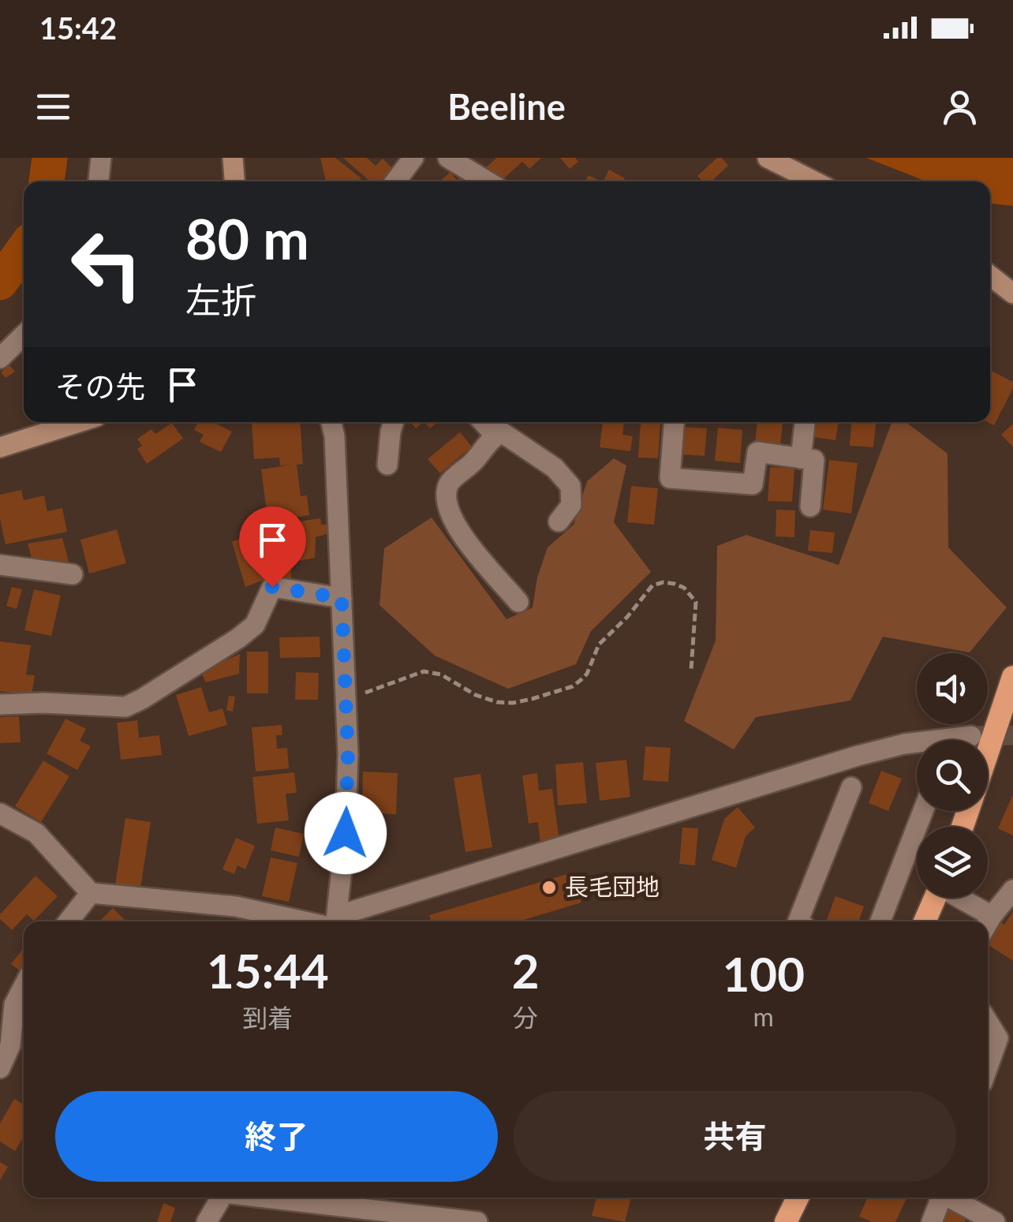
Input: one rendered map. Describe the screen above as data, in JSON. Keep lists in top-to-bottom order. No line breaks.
{"places":["長毛団地"],"page":{"status":"15:42","header":"Beeline","turn":["80 m","左折"],"then":"その先","eta":["15:44","到着","2","分","100","m"],"buttons":["終了","共有"]}}
